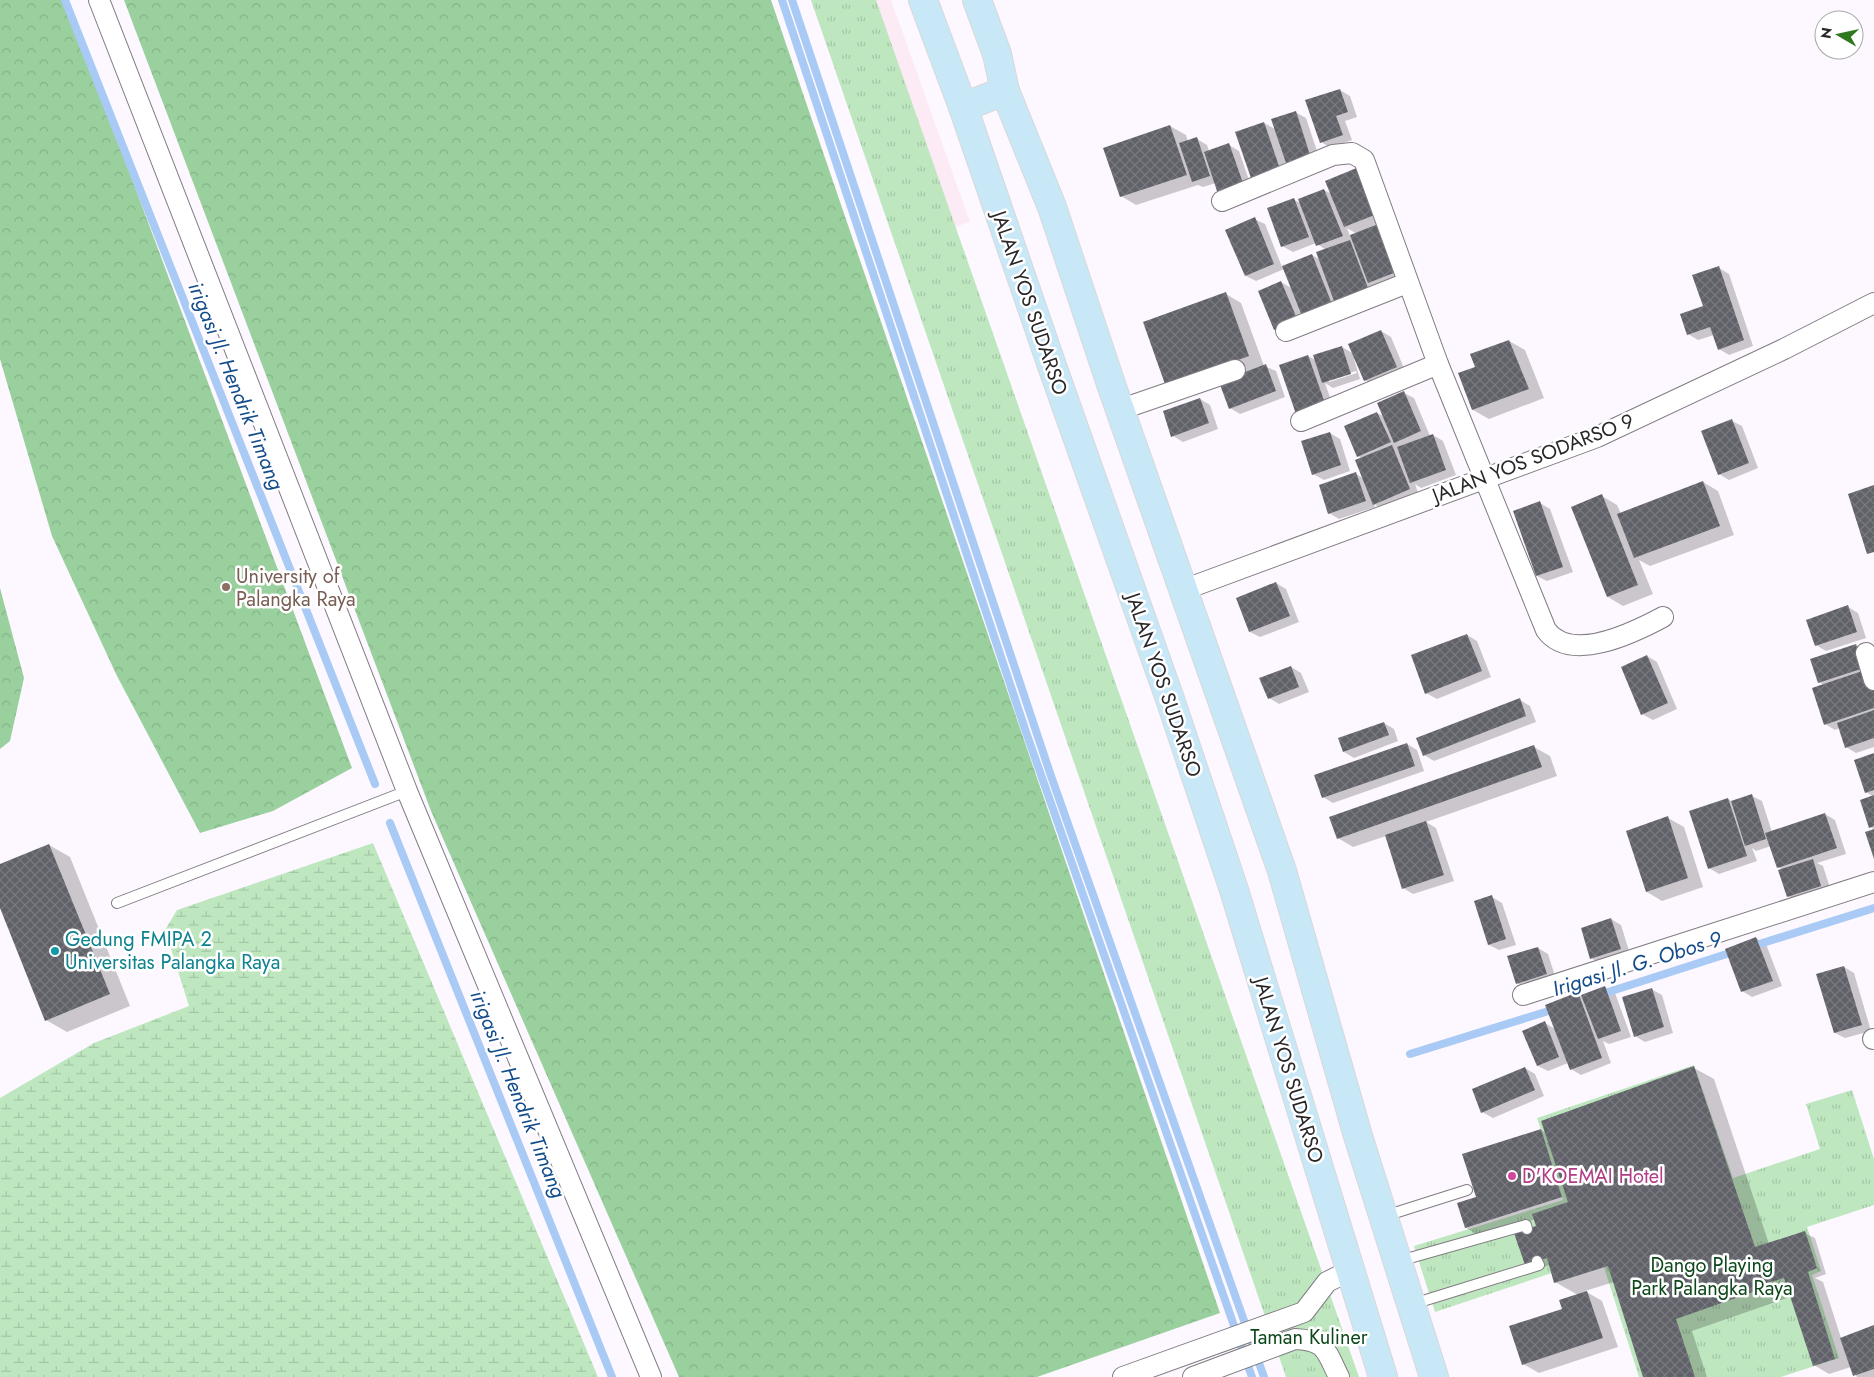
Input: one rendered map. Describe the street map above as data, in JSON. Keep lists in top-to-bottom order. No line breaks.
{"streets":{"main road":["JALAN YOS SUDARSO"],"street":["JALAN YOS SODARSO 9"]},"water":["irigasi Jl. Hendrik Timang","Irigasi Jl. G. Obos 9"],"parks":["Dango Playing Park Palangka Raya","Taman Kuliner"],"places":["University of Palangka Raya","Gedung FMIPA 2 Universitas Palangka Raya","D'KOEMAI Hotel"],"north":"left"}
